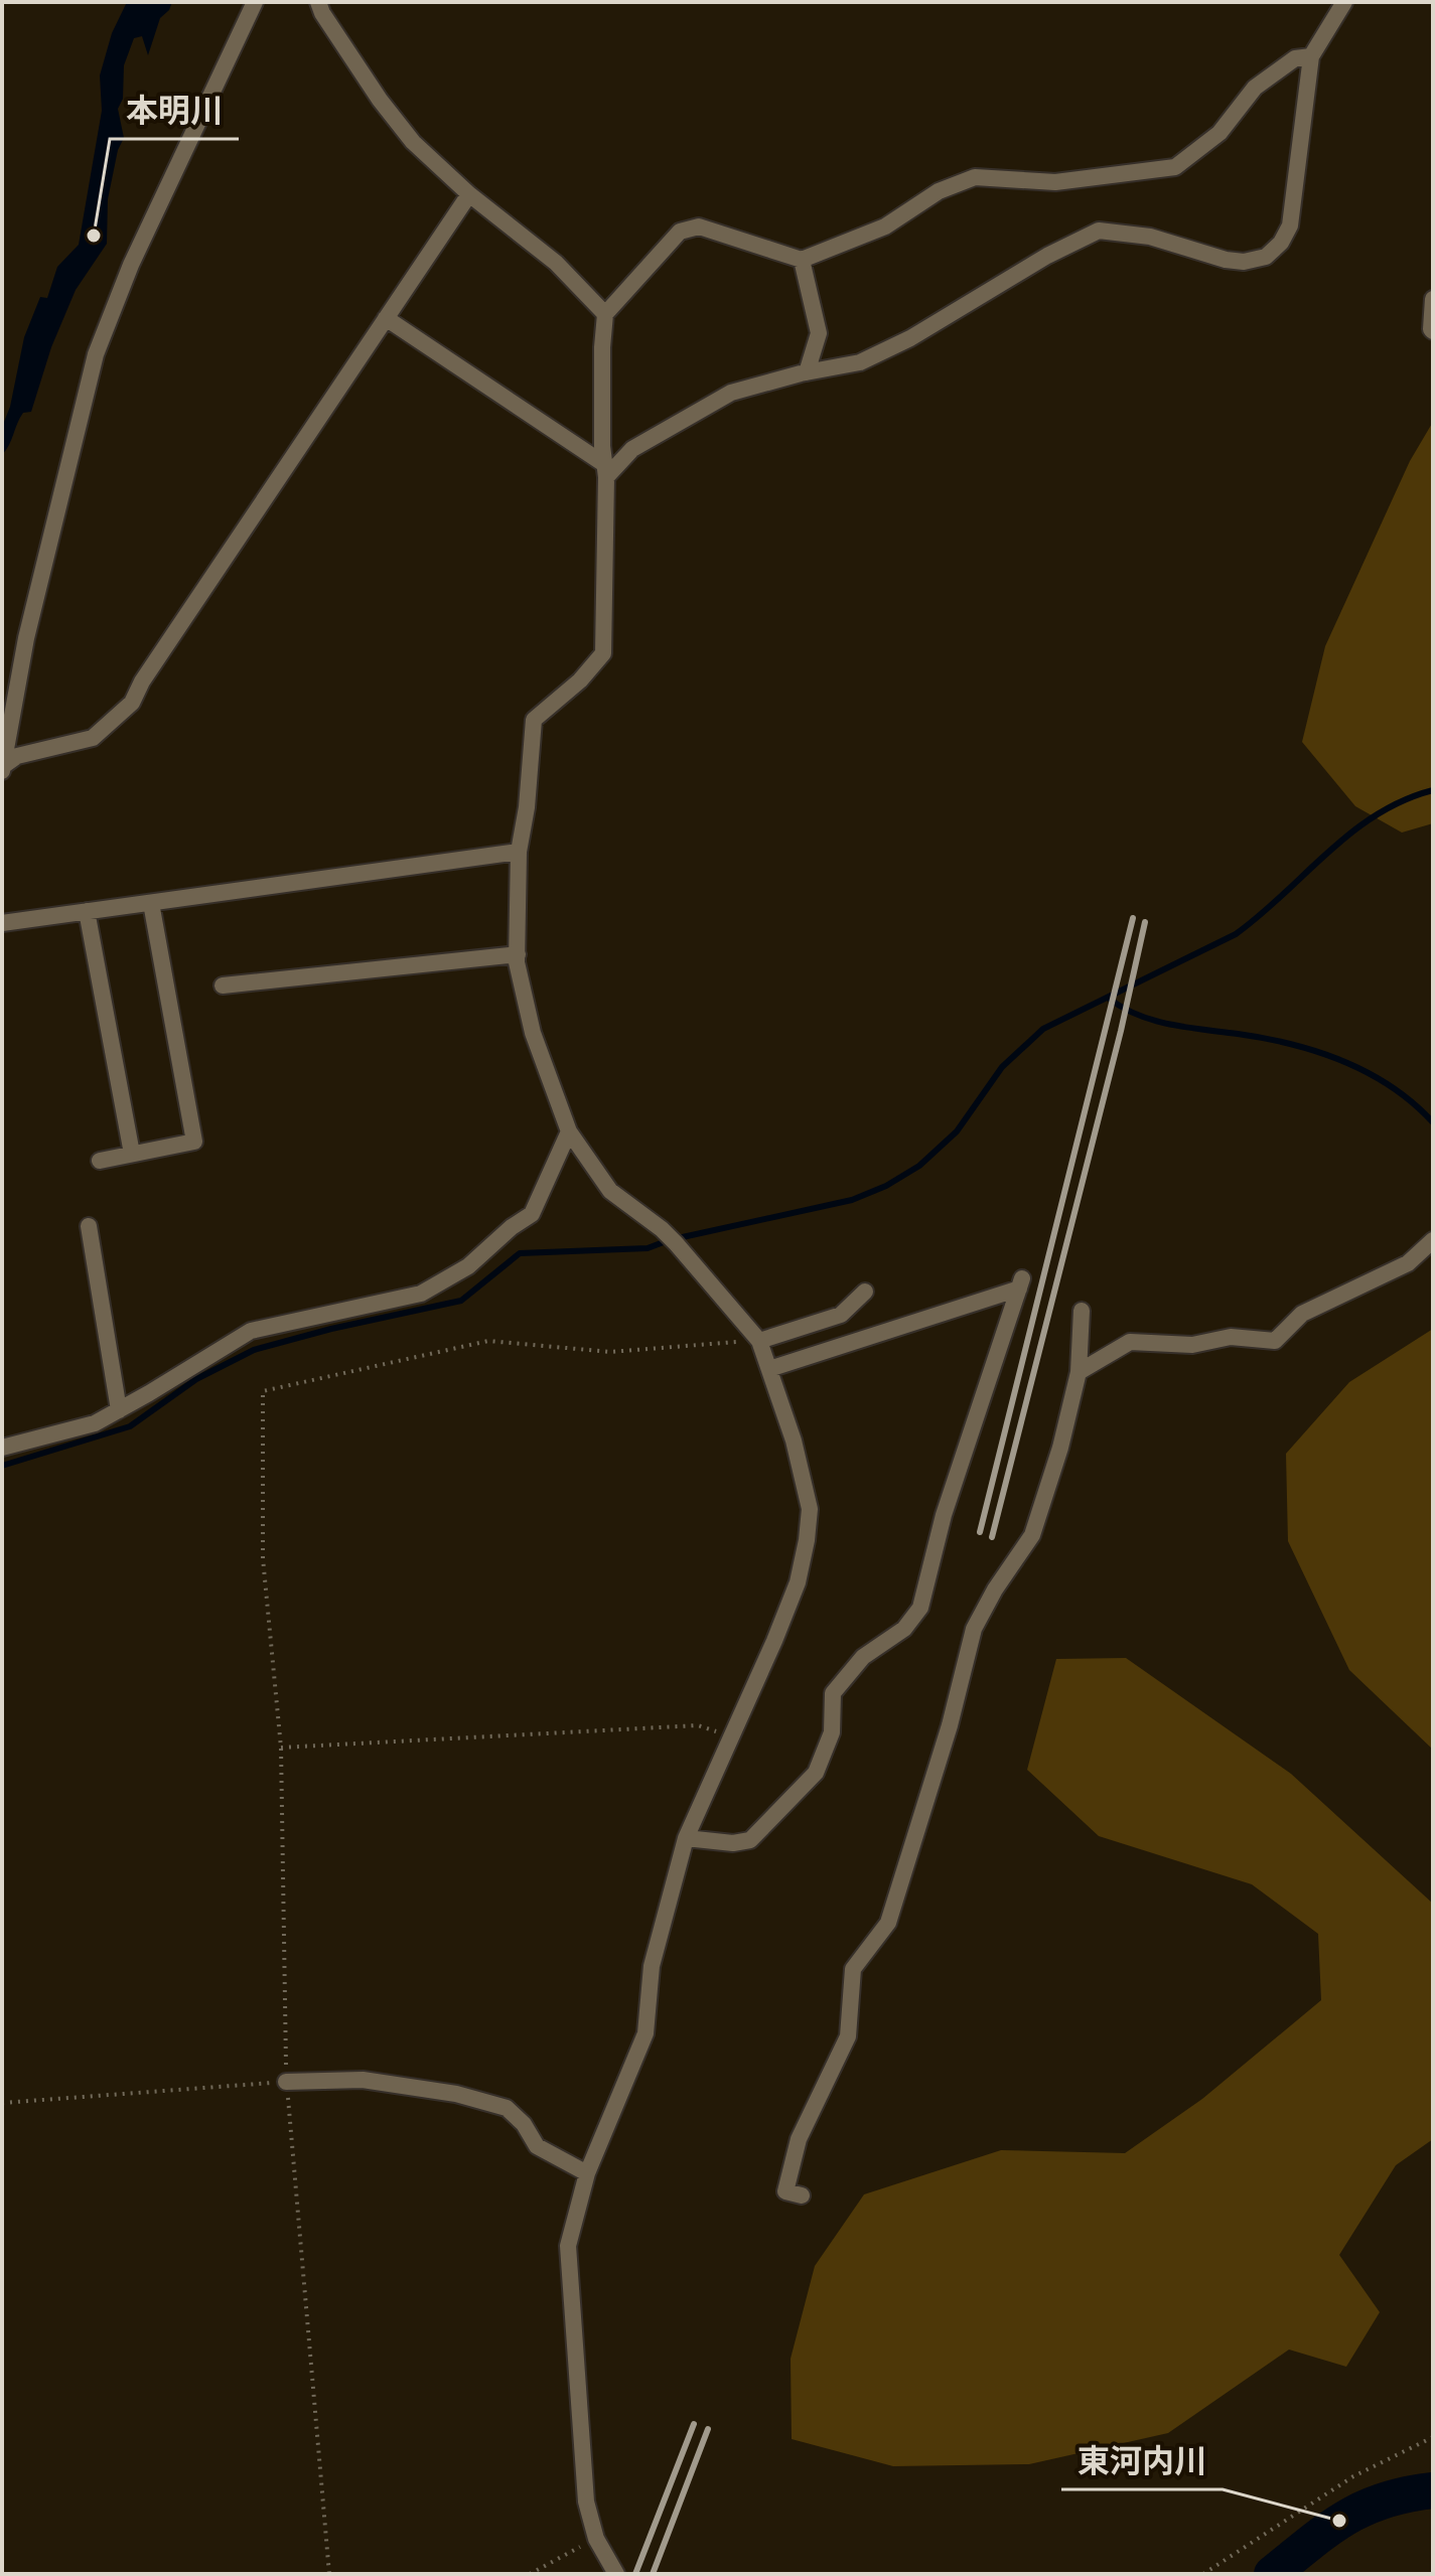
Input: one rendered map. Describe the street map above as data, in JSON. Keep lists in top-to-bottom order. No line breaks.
{"places":["本明川","東河内川"]}
